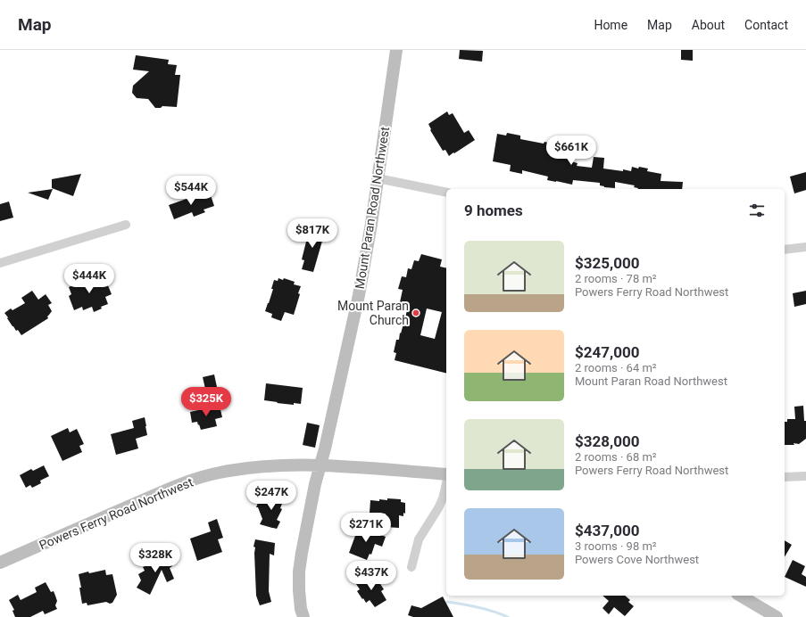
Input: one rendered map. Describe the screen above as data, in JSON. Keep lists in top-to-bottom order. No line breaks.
{"streets":{"main road":["Mount Paran Road Northwest","Powers Ferry Road Northwest"]},"crossings":[["Mount Paran Road Northwest","Powers Ferry Road Northwest"]],"places":["Mount Paran Church"],"page":{"header":"Map","nav":["Home","Map","About","Contact"],"price":["$661K","$544K","$817K","$444K","$325K","$247K","$271K","$328K","$437K"],"heading":"9 homes","list":[{"name":"$325,000","note":"2 rooms · 78 m² · Powers Ferry Road Northwest"},{"name":"$247,000","note":"2 rooms · 64 m² · Mount Paran Road Northwest"},{"name":"$328,000","note":"2 rooms · 68 m² · Powers Ferry Road Northwest"},{"name":"$437,000","note":"3 rooms · 98 m² · Powers Cove Northwest"}]}}
